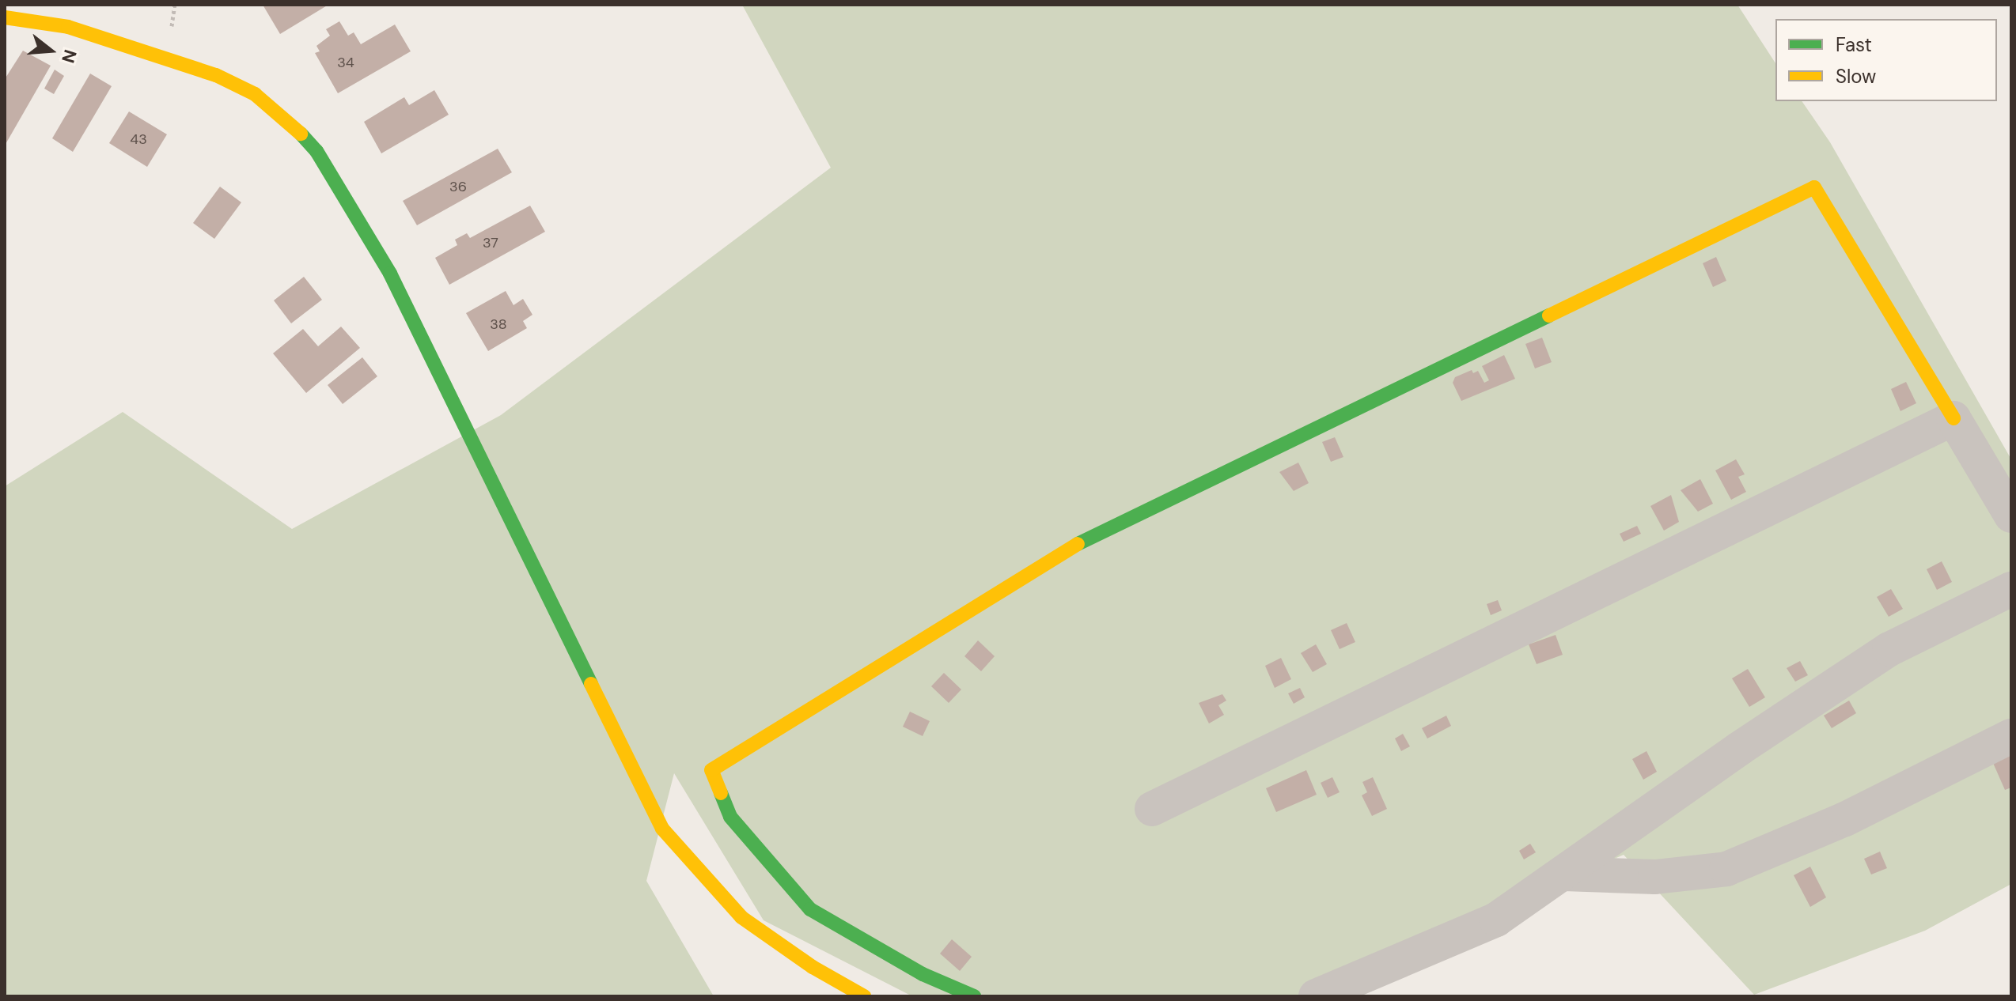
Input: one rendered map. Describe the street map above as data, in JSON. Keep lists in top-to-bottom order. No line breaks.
{"house_numbers":["34","43","36","37","38"],"legend":["Fast","Slow"],"north":"right"}
